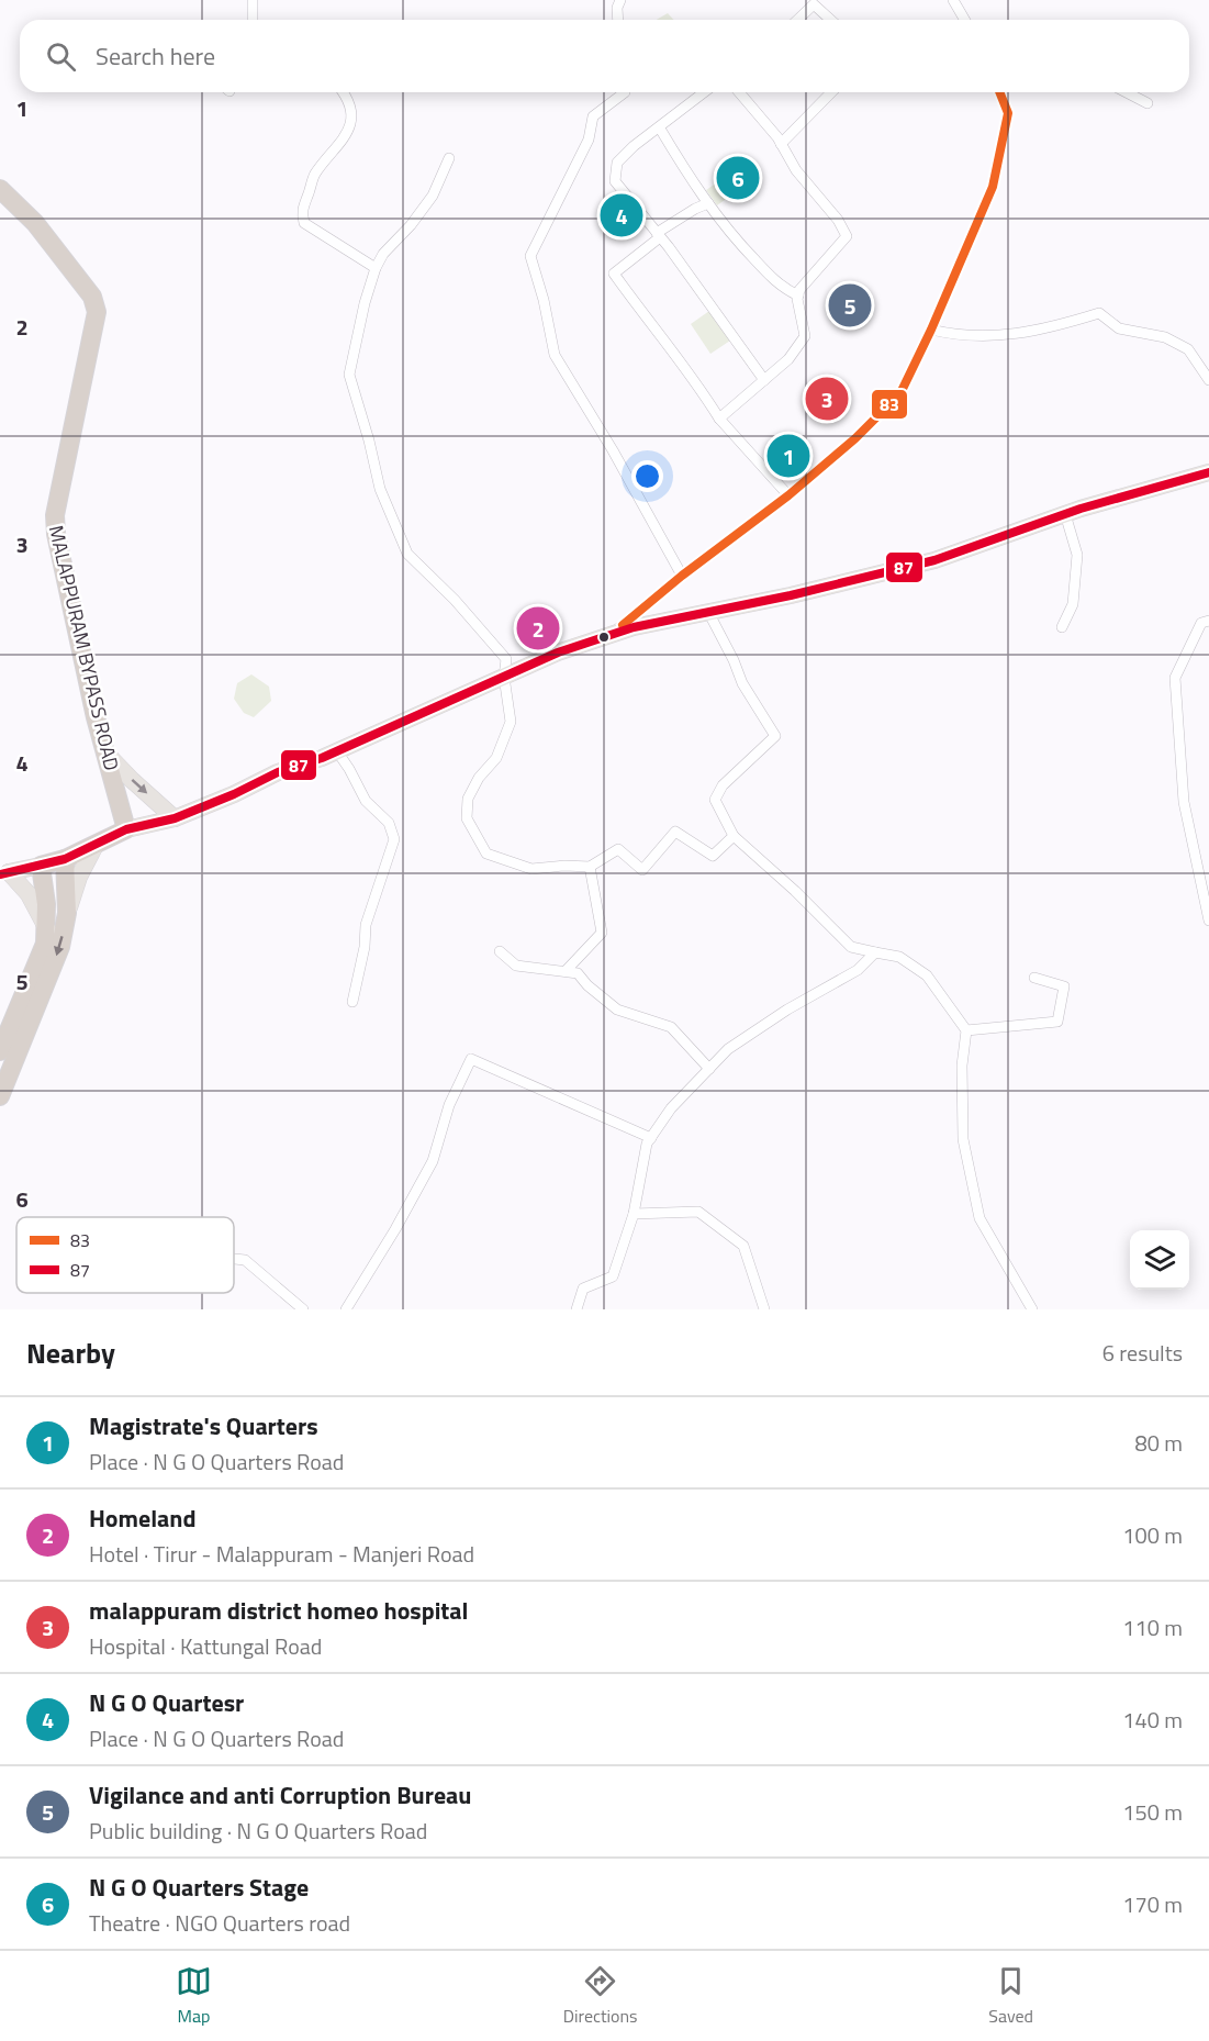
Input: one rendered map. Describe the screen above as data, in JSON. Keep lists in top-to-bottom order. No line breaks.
{"streets":{"highway":["MALAPPURAM BYPASS ROAD"]},"lines":["transit line 83","transit line 87"],"legend":["83","87"],"page":{"search":"Search here","pins":["6","4","5","3","1","2"],"heading":["Nearby","6 results"],"list":[{"mark":"1","name":"Magistrate's Quarters","note":"Place · N G O Quarters Road","value":"80 m"},{"mark":"2","name":"Homeland","note":"Hotel · Tirur - Malappuram - Manjeri Road","value":"100 m"},{"mark":"3","name":"malappuram district homeo hospital","note":"Hospital · Kattungal Road","value":"110 m"},{"mark":"4","name":"N G O Quartesr","note":"Place · N G O Quarters Road","value":"140 m"},{"mark":"5","name":"Vigilance and anti Corruption Bureau","note":"Public building · N G O Quarters Road","value":"150 m"},{"mark":"6","name":"N G O Quarters Stage","note":"Theatre · NGO Quarters road","value":"170 m"}],"nav":["Map","Directions","Saved"]},"grid":{"rows":["1","2","3","4","5","6"]}}
